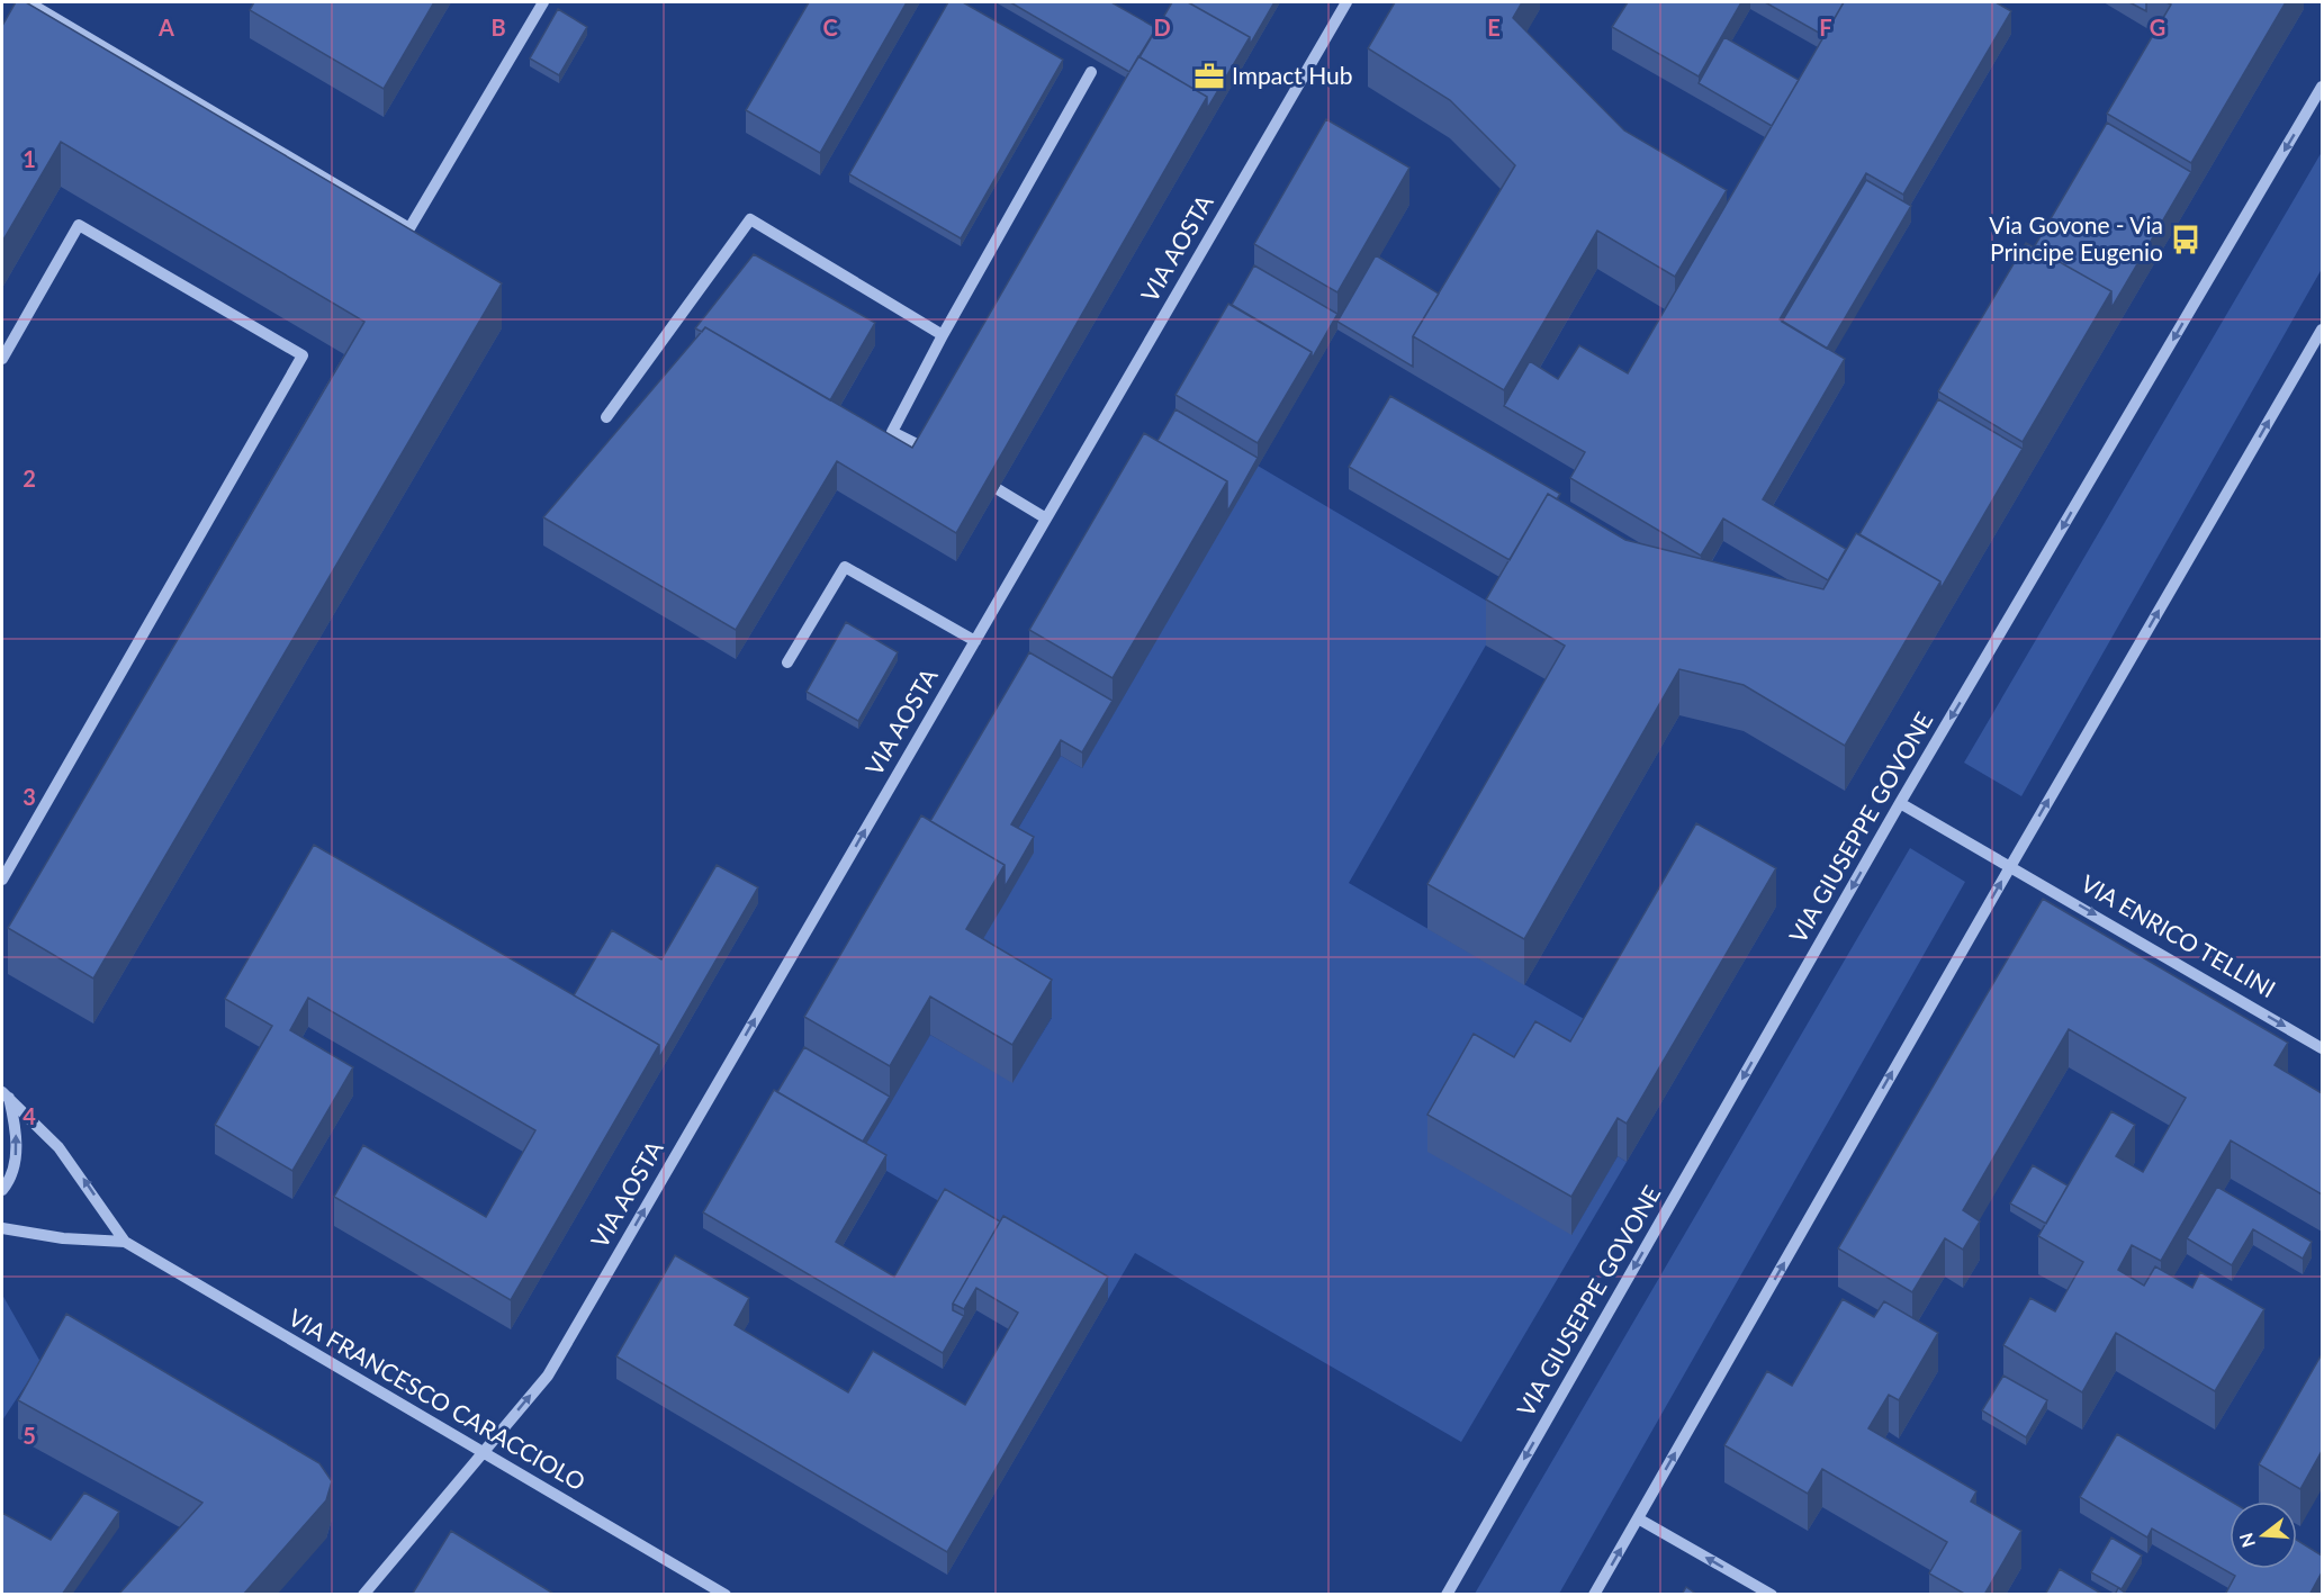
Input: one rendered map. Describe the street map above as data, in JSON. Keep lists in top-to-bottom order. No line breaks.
{"streets":{"street":["VIA AOSTA","VIA GIUSEPPE GOVONE","VIA ENRICO TELLINI","VIA FRANCESCO CARACCIOLO"]},"crossings":[["VIA AOSTA","VIA FRANCESCO CARACCIOLO"],["VIA GIUSEPPE GOVONE","VIA ENRICO TELLINI"]],"one_way":["VIA AOSTA","VIA GIUSEPPE GOVONE","VIA ENRICO TELLINI"],"places":{"office":["Impact Hub"],"bus stop":["Via Govone - Via Principe Eugenio"]},"north":"left","grid":{"columns":["A","B","C","D","E","F","G"],"rows":["1","2","3","4","5"]}}
